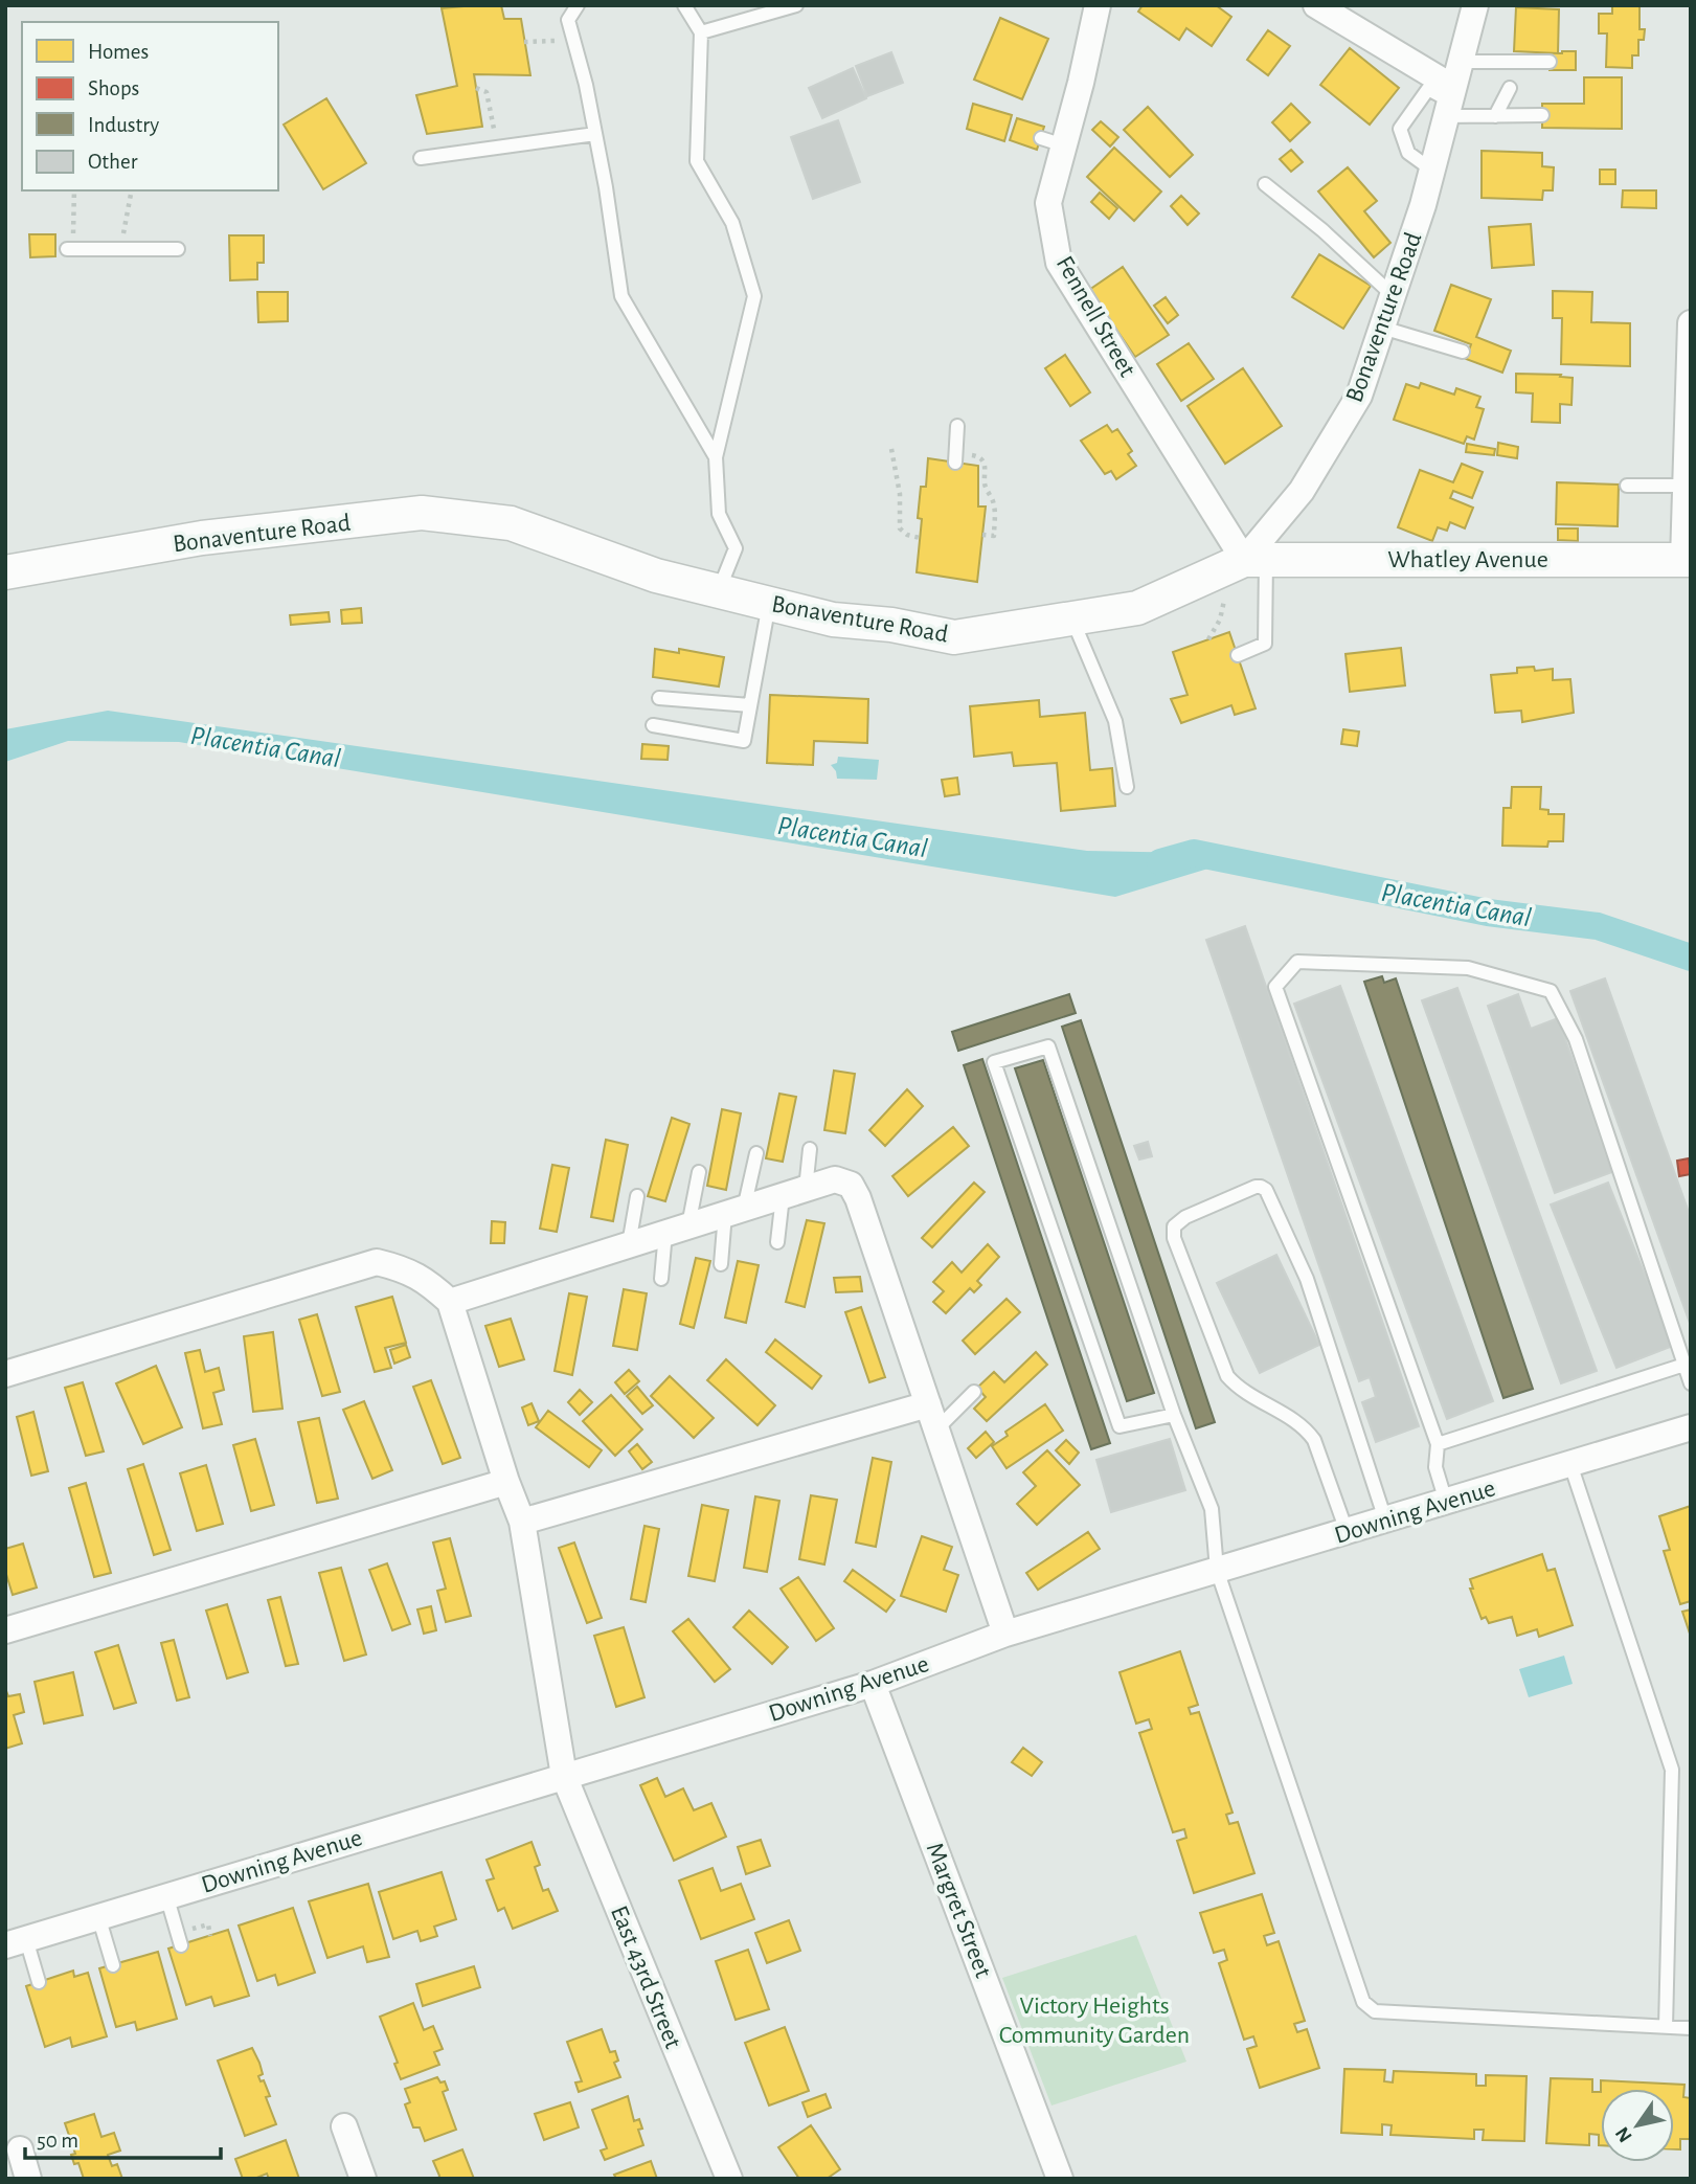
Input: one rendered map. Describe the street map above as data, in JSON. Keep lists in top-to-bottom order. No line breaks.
{"streets":{"street":["Fennell Street","Bonaventure Road","Whatley Avenue","Downing Avenue","Margret Street","East 43rd Street"]},"crossings":[["Fennell Street","Bonaventure Road"],["Fennell Street","Whatley Avenue"],["Bonaventure Road","Whatley Avenue"],["Downing Avenue","Margret Street"],["Downing Avenue","East 43rd Street"]],"water":["Placentia Canal"],"parks":["Victory Heights Community Garden"],"legend":["Homes","Shops","Industry","Other"],"scale_bar":"50 m","north":"bottom left"}
